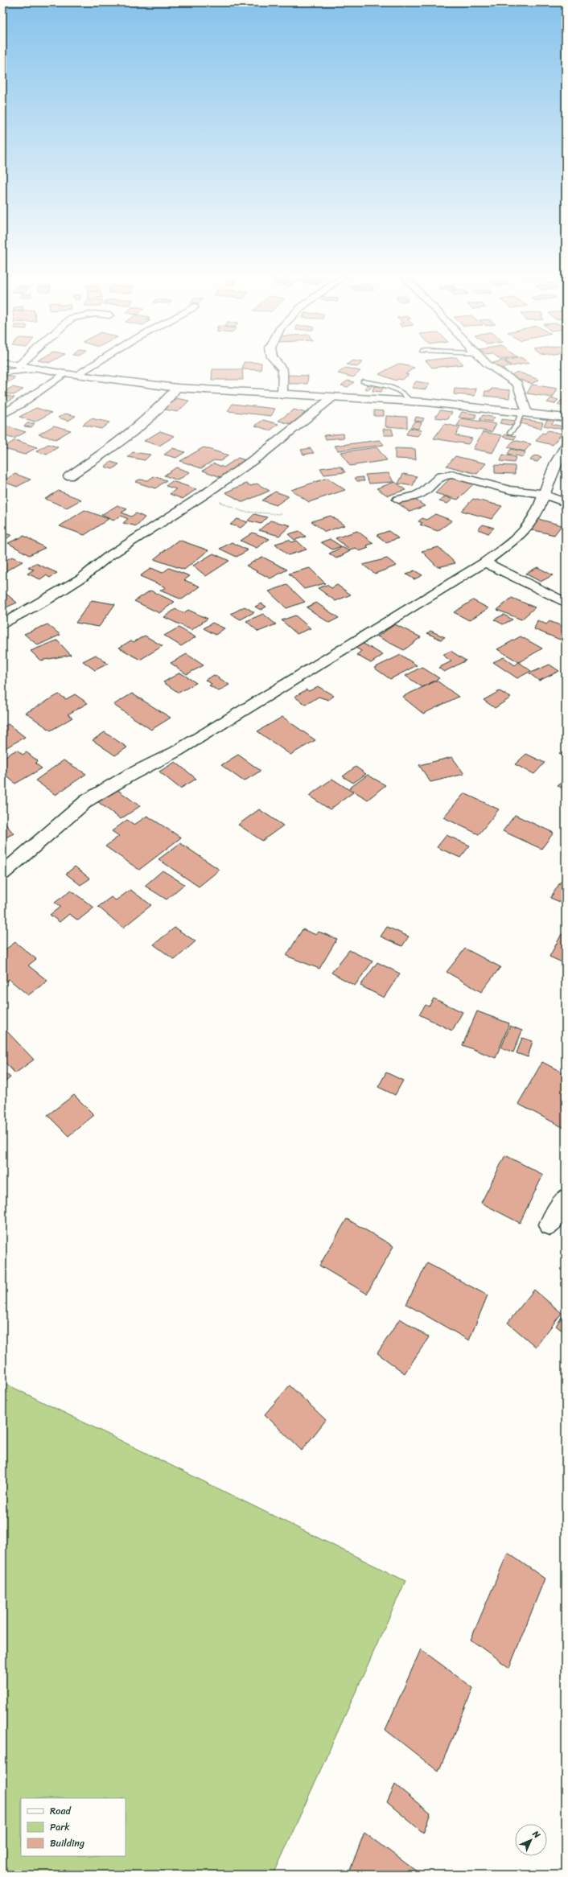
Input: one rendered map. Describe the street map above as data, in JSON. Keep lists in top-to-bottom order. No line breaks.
{"legend":["Road","Park","Building"],"north":"top right"}
